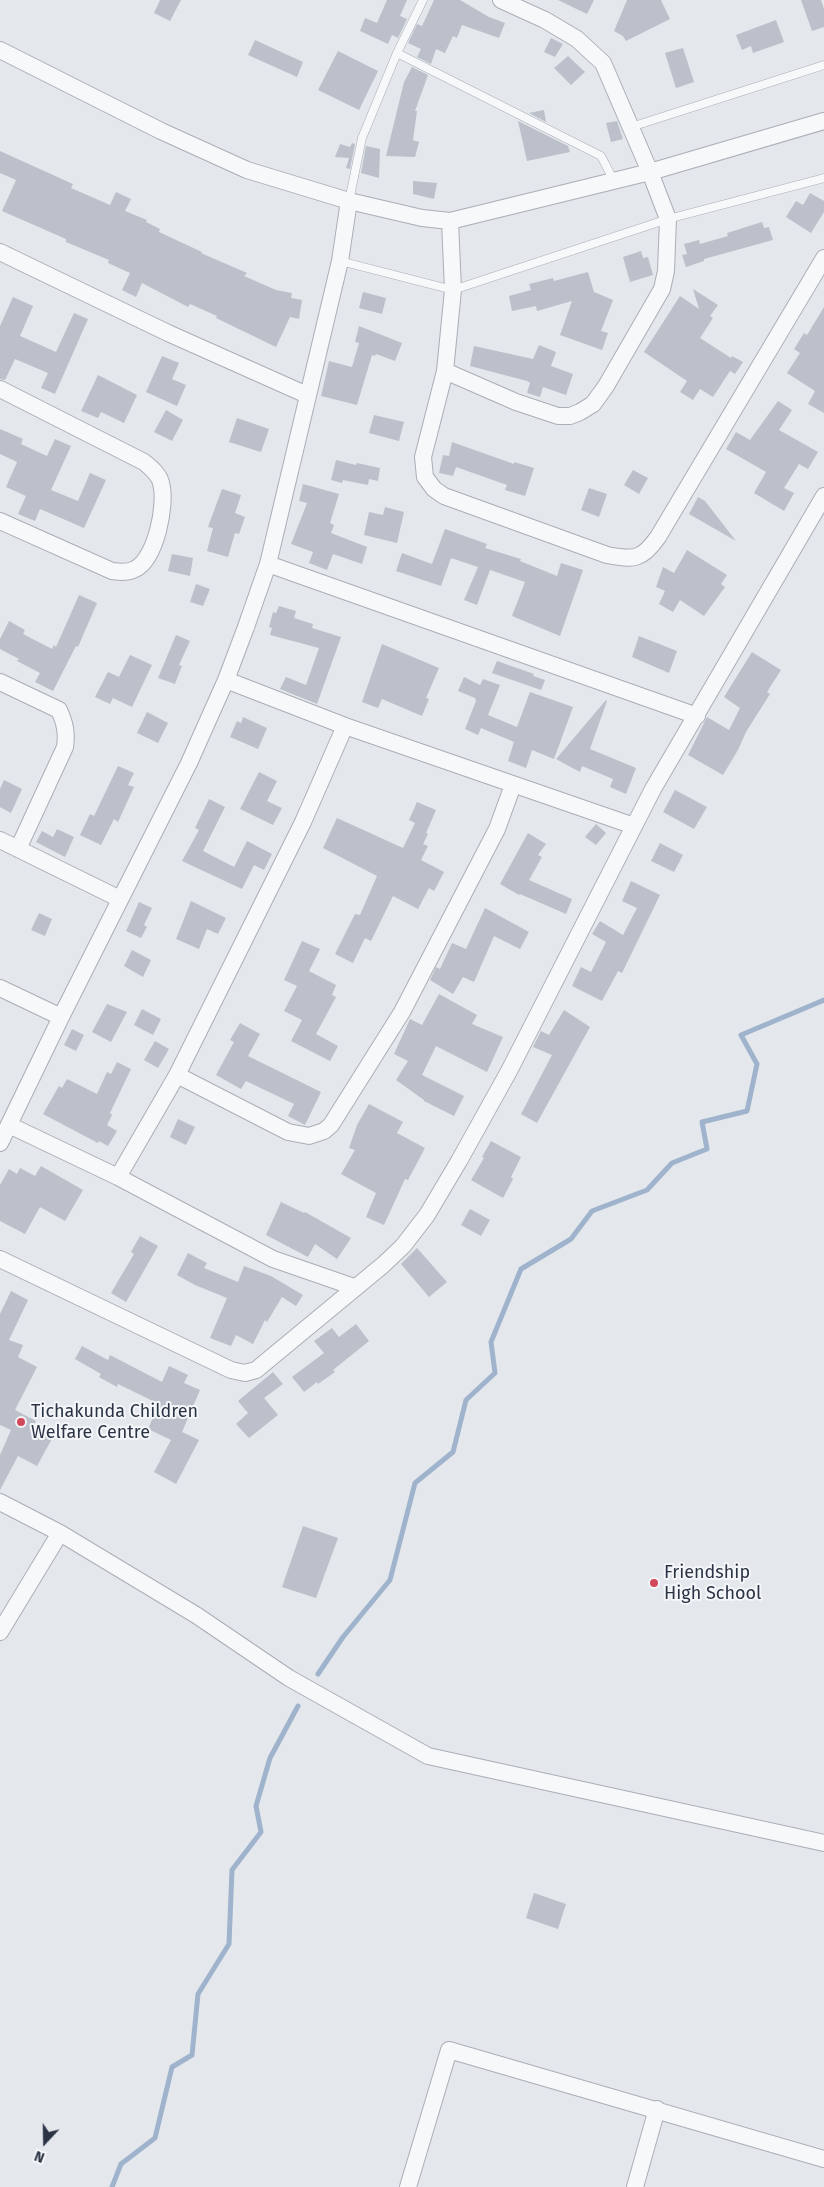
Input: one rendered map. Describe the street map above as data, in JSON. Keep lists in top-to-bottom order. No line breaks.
{"places":["Tichakunda Children Welfare Centre","Friendship High School"],"north":"bottom"}
